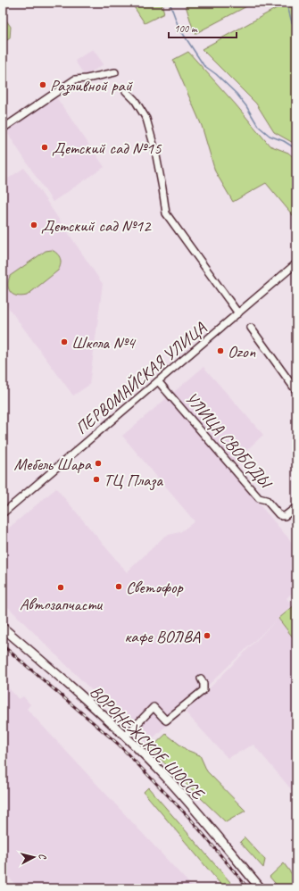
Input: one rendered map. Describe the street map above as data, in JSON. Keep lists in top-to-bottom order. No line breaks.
{"streets":{"main road":["ВОРОНЕЖСКОЕ ШОССЕ"],"street":["ПЕРВОМАЙСКАЯ УЛИЦА","УЛИЦА СВОБОДЫ"]},"crossings":[["ПЕРВОМАЙСКАЯ УЛИЦА","УЛИЦА СВОБОДЫ"]],"places":["Разливной рай","Детский сад №15","Детский сад №12","Школа №4","Ozon","Мебель Шара","ТЦ Плаза","Светофор","Автозапчасти","кафе ВОЛВА"],"scale_bar":"100 m","north":"right"}
